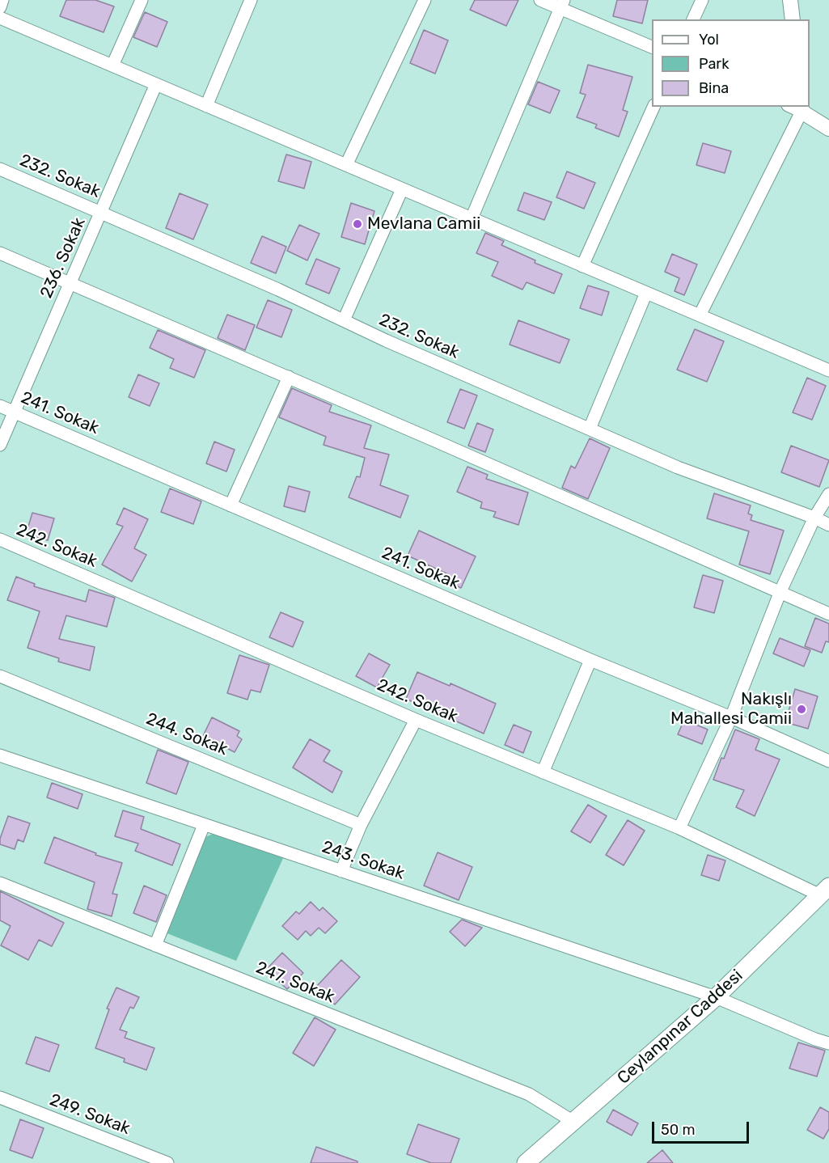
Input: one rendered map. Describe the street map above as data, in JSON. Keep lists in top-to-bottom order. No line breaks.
{"streets":{"main road":["Ceylanpınar Caddesi"],"street":["232. Sokak","236. Sokak","241. Sokak","242. Sokak","244. Sokak","243. Sokak","247. Sokak","249. Sokak"]},"crossings":[["232. Sokak","236. Sokak"],["236. Sokak","241. Sokak"],["242. Sokak","Ceylanpınar Caddesi"],["243. Sokak","Ceylanpınar Caddesi"],["247. Sokak","Ceylanpınar Caddesi"]],"places":["Mevlana Camii","Nakışlı Mahallesi Camii"],"legend":["Yol","Park","Bina"],"scale_bar":"50 m"}
